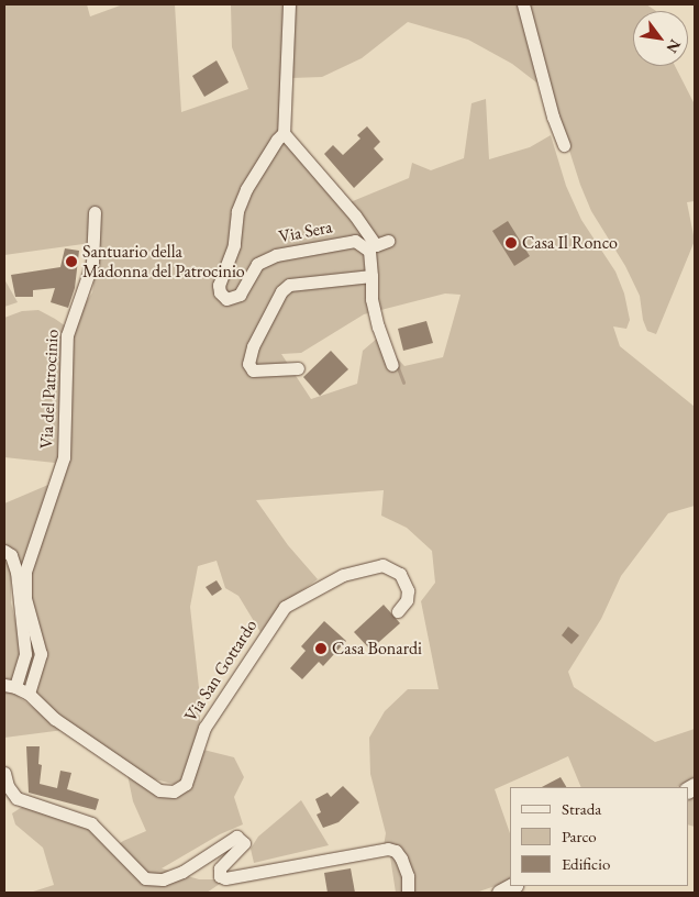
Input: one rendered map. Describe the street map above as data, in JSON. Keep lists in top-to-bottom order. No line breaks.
{"streets":{"street":["Via Sera","Via del Patrocinio","Via San Gottardo"]},"crossings":[["Via del Patrocinio","Via San Gottardo"]],"places":["Casa Il Ronco","Santuario della Madonna del Patrocinio","Casa Bonardi"],"legend":["Strada","Parco","Edificio"],"north":"bottom right"}
